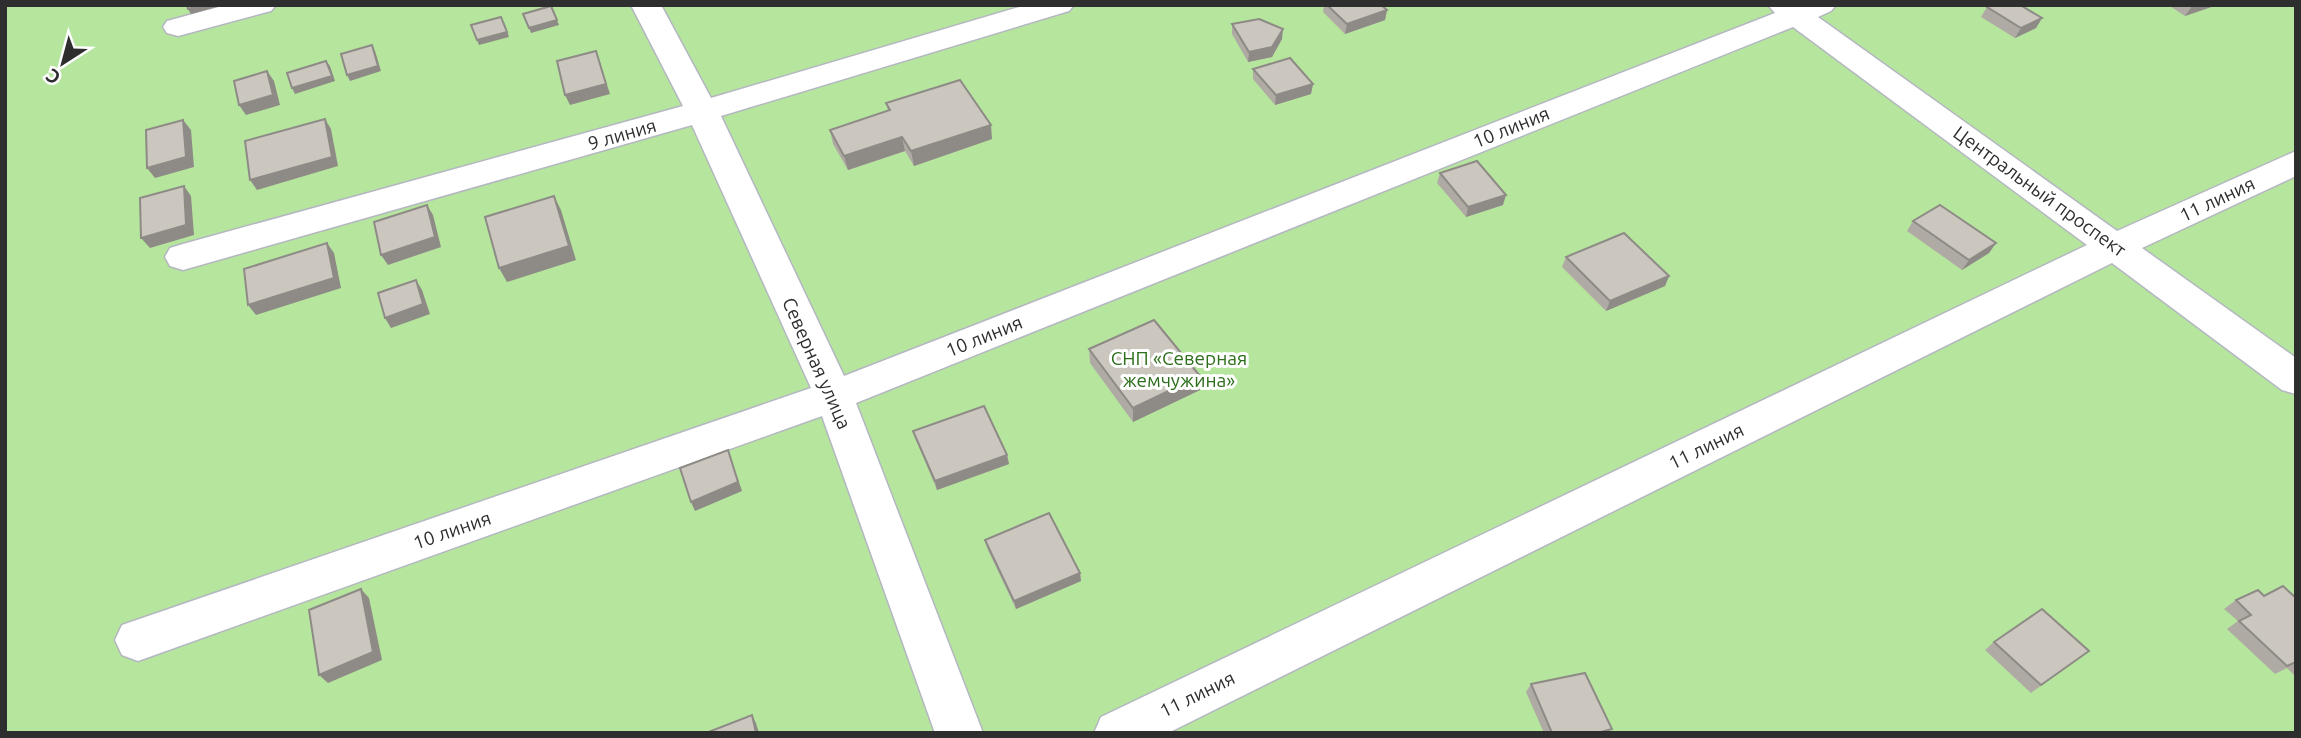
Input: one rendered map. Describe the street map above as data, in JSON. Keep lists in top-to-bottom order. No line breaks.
{"streets":{"street":["10 линия","9 линия","Центральный проспект","11 линия","Северная улица"]},"crossings":[["10 линия","Центральный проспект"],["10 линия","Северная улица"],["9 линия","Северная улица"],["Центральный проспект","11 линия"]],"parks":["СНП «Северная жемчужина»"],"north":"bottom left"}
